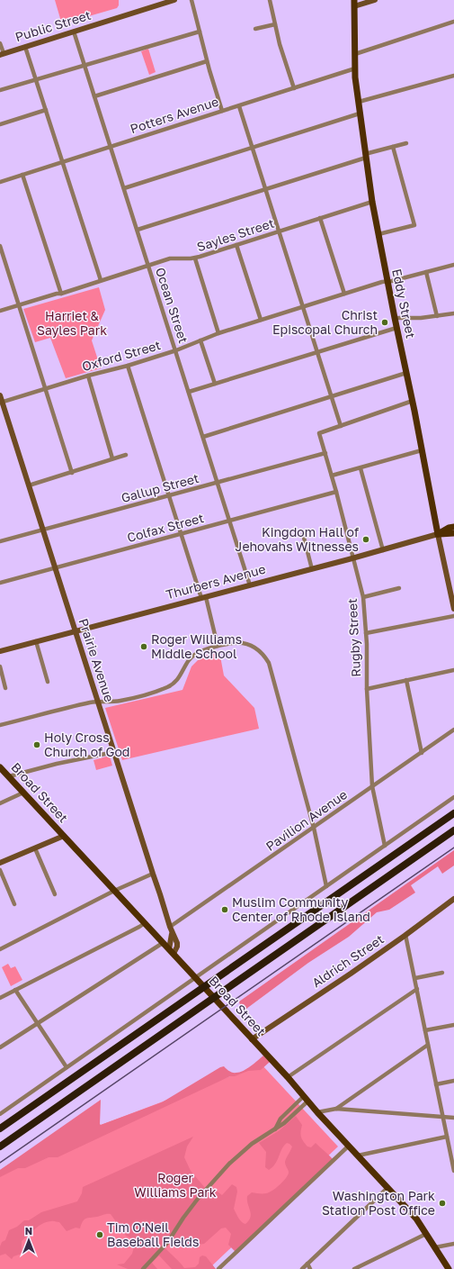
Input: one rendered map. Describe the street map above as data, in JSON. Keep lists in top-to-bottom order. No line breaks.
{"streets":{"main road":["Eddy Street","Thurbers Avenue","Broad Street"],"street":["Public Street","Potters Avenue","Sayles Street","Ocean Street","Oxford Street","Gallup Street","Colfax Street","Rugby Street","Prairie Avenue","Pavilion Avenue","Aldrich Street"]},"crossings":[["Public Street","Ocean Street"],["Potters Avenue","Eddy Street"],["Potters Avenue","Ocean Street"],["Sayles Street","Eddy Street"],["Sayles Street","Ocean Street"],["Eddy Street","Oxford Street"],["Eddy Street","Thurbers Avenue"],["Ocean Street","Oxford Street"],["Ocean Street","Gallup Street"],["Ocean Street","Colfax Street"],["Ocean Street","Thurbers Avenue"],["Oxford Street","Prairie Avenue"],["Gallup Street","Rugby Street"],["Gallup Street","Prairie Avenue"],["Colfax Street","Rugby Street"],["Colfax Street","Prairie Avenue"],["Thurbers Avenue","Rugby Street"],["Thurbers Avenue","Prairie Avenue"],["Rugby Street","Pavilion Avenue"],["Prairie Avenue","Broad Street"],["Prairie Avenue","Pavilion Avenue"],["Broad Street","Aldrich Street"]],"parks":["Harriet & Sayles Park","Roger Williams Park"],"places":["Christ Episcopal Church","Kingdom Hall of Jehovahs Witnesses","Roger Williams Middle School","Holy Cross Church of God","Muslim Community Center of Rhode Island","Washington Park Station Post Office","Tim O'Neil Baseball Fields"],"north":"top"}
